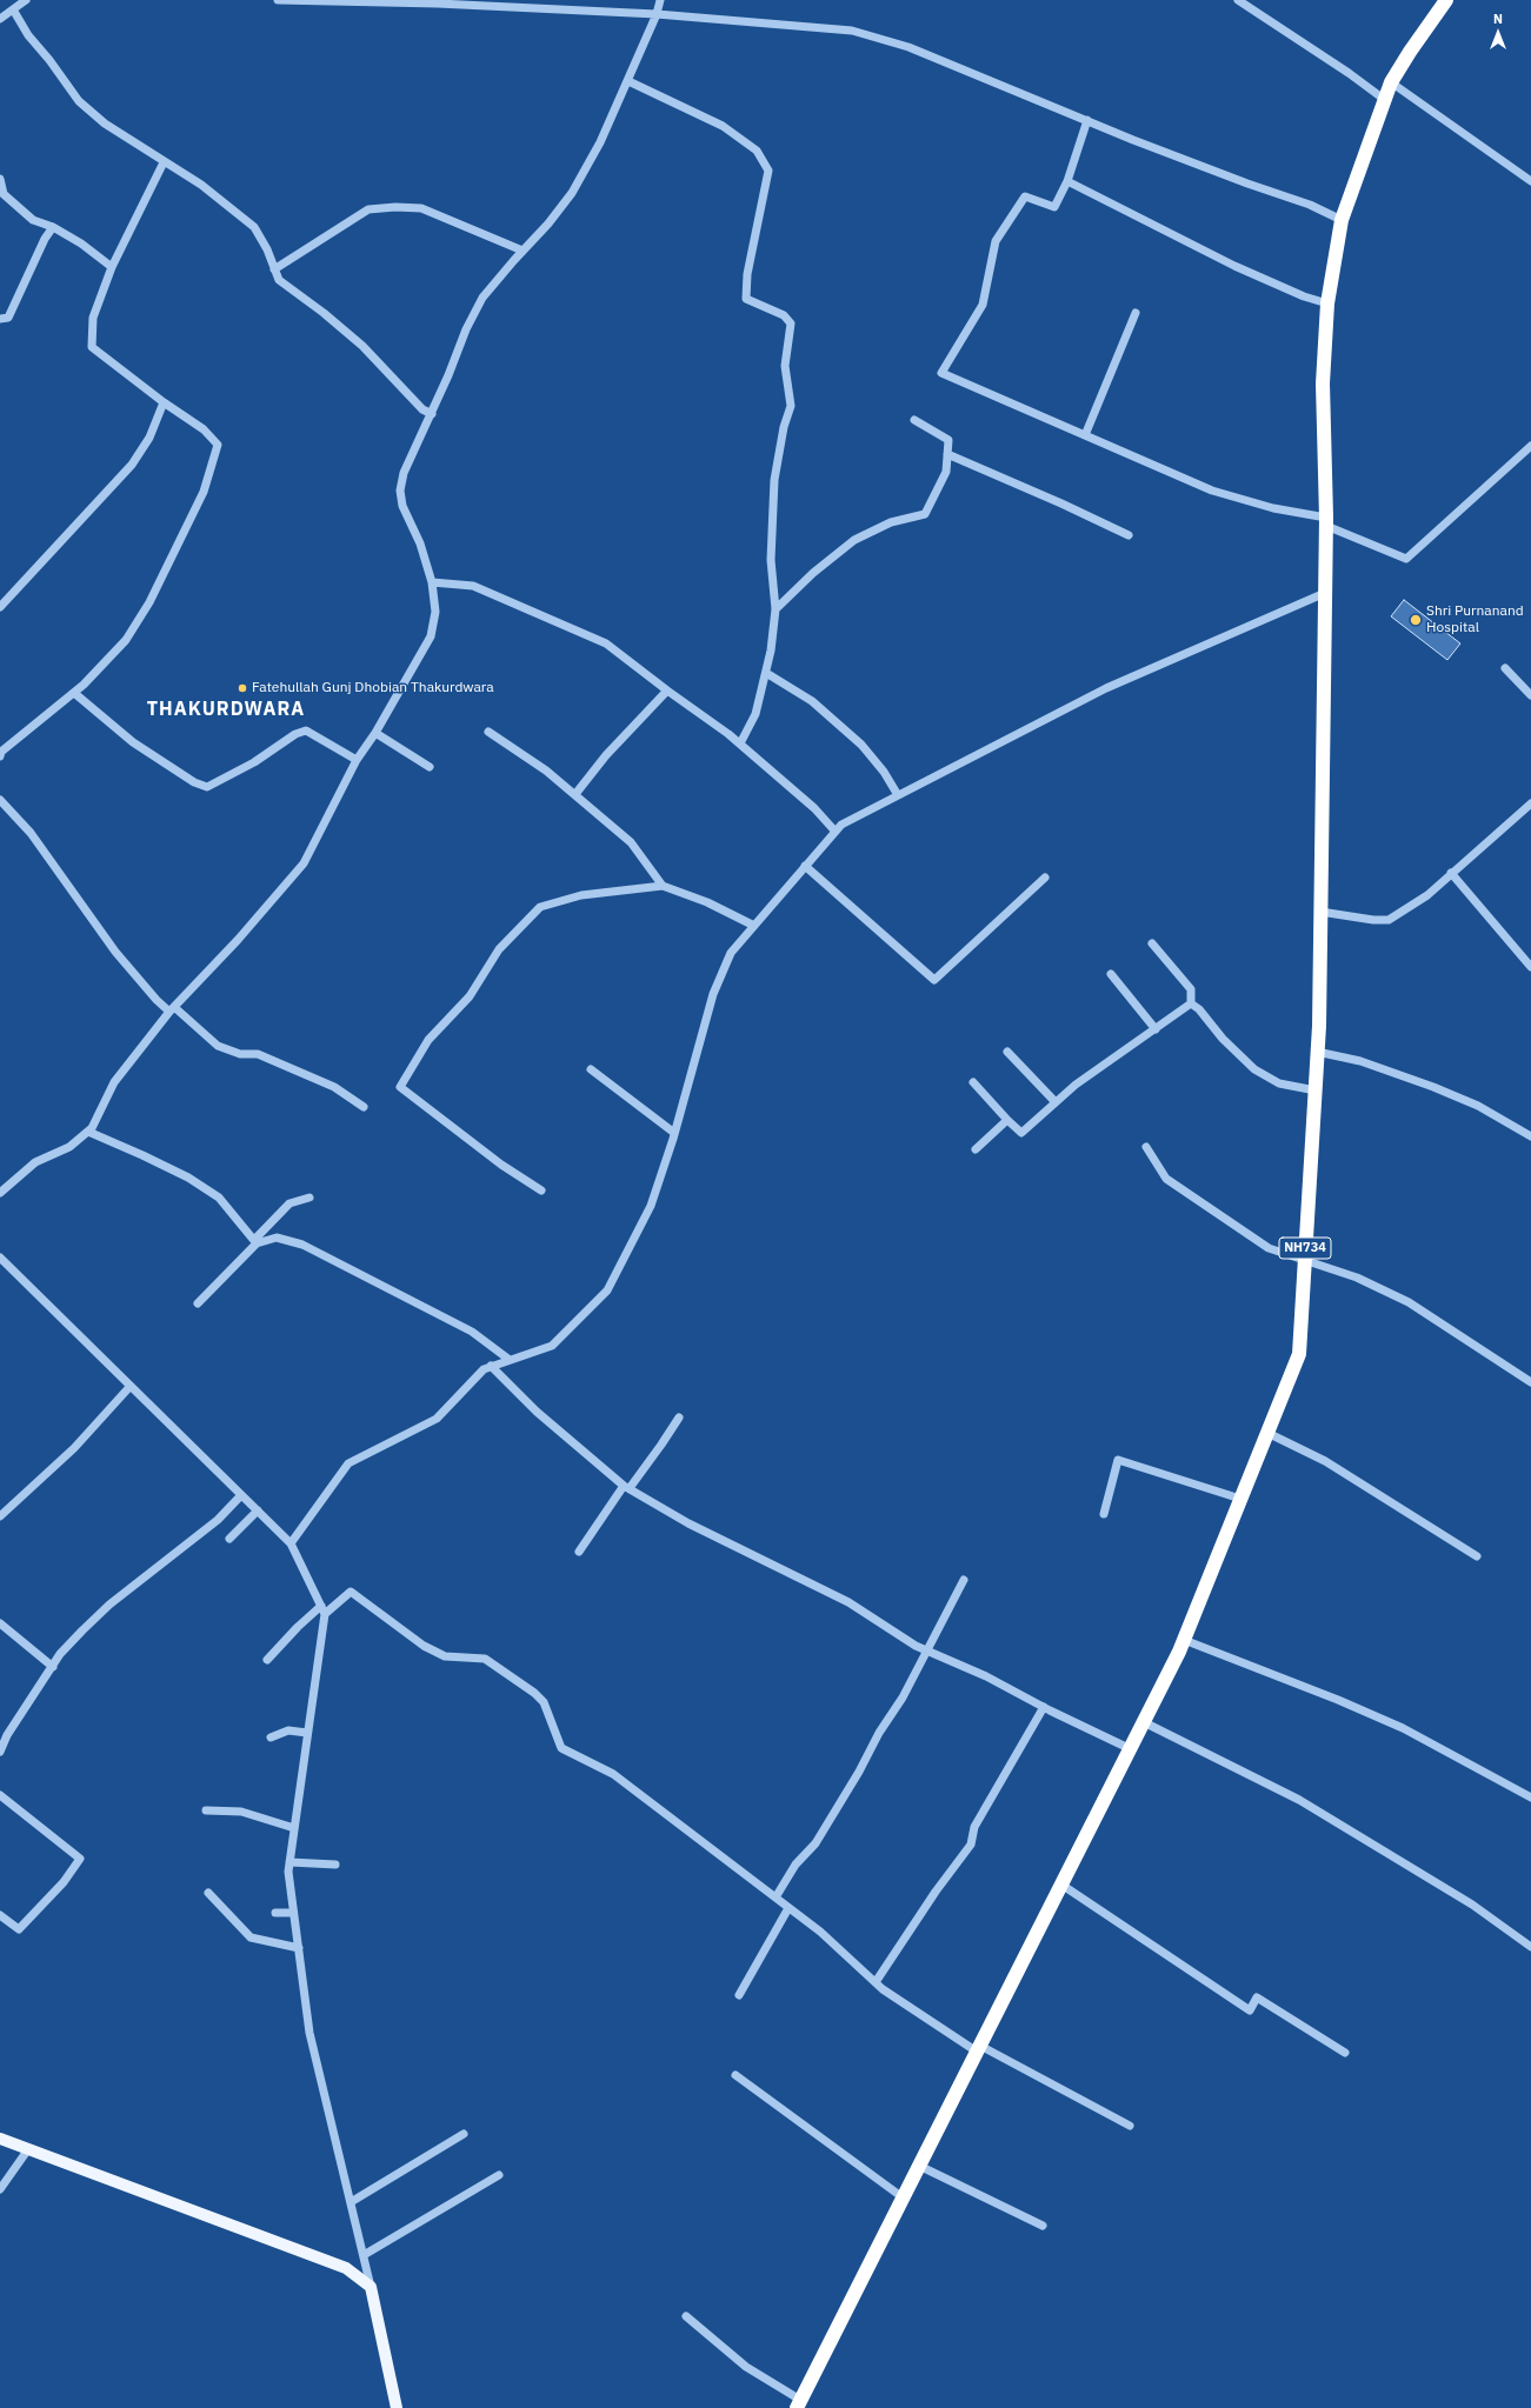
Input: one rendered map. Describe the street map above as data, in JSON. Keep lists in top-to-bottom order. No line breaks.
{"streets":{"highway":["NH734"]},"districts":["THAKURDWARA"],"places":["Shri Purnanand Hospital","Fatehullah Gunj Dhobian Thakurdwara"],"north":"top"}
